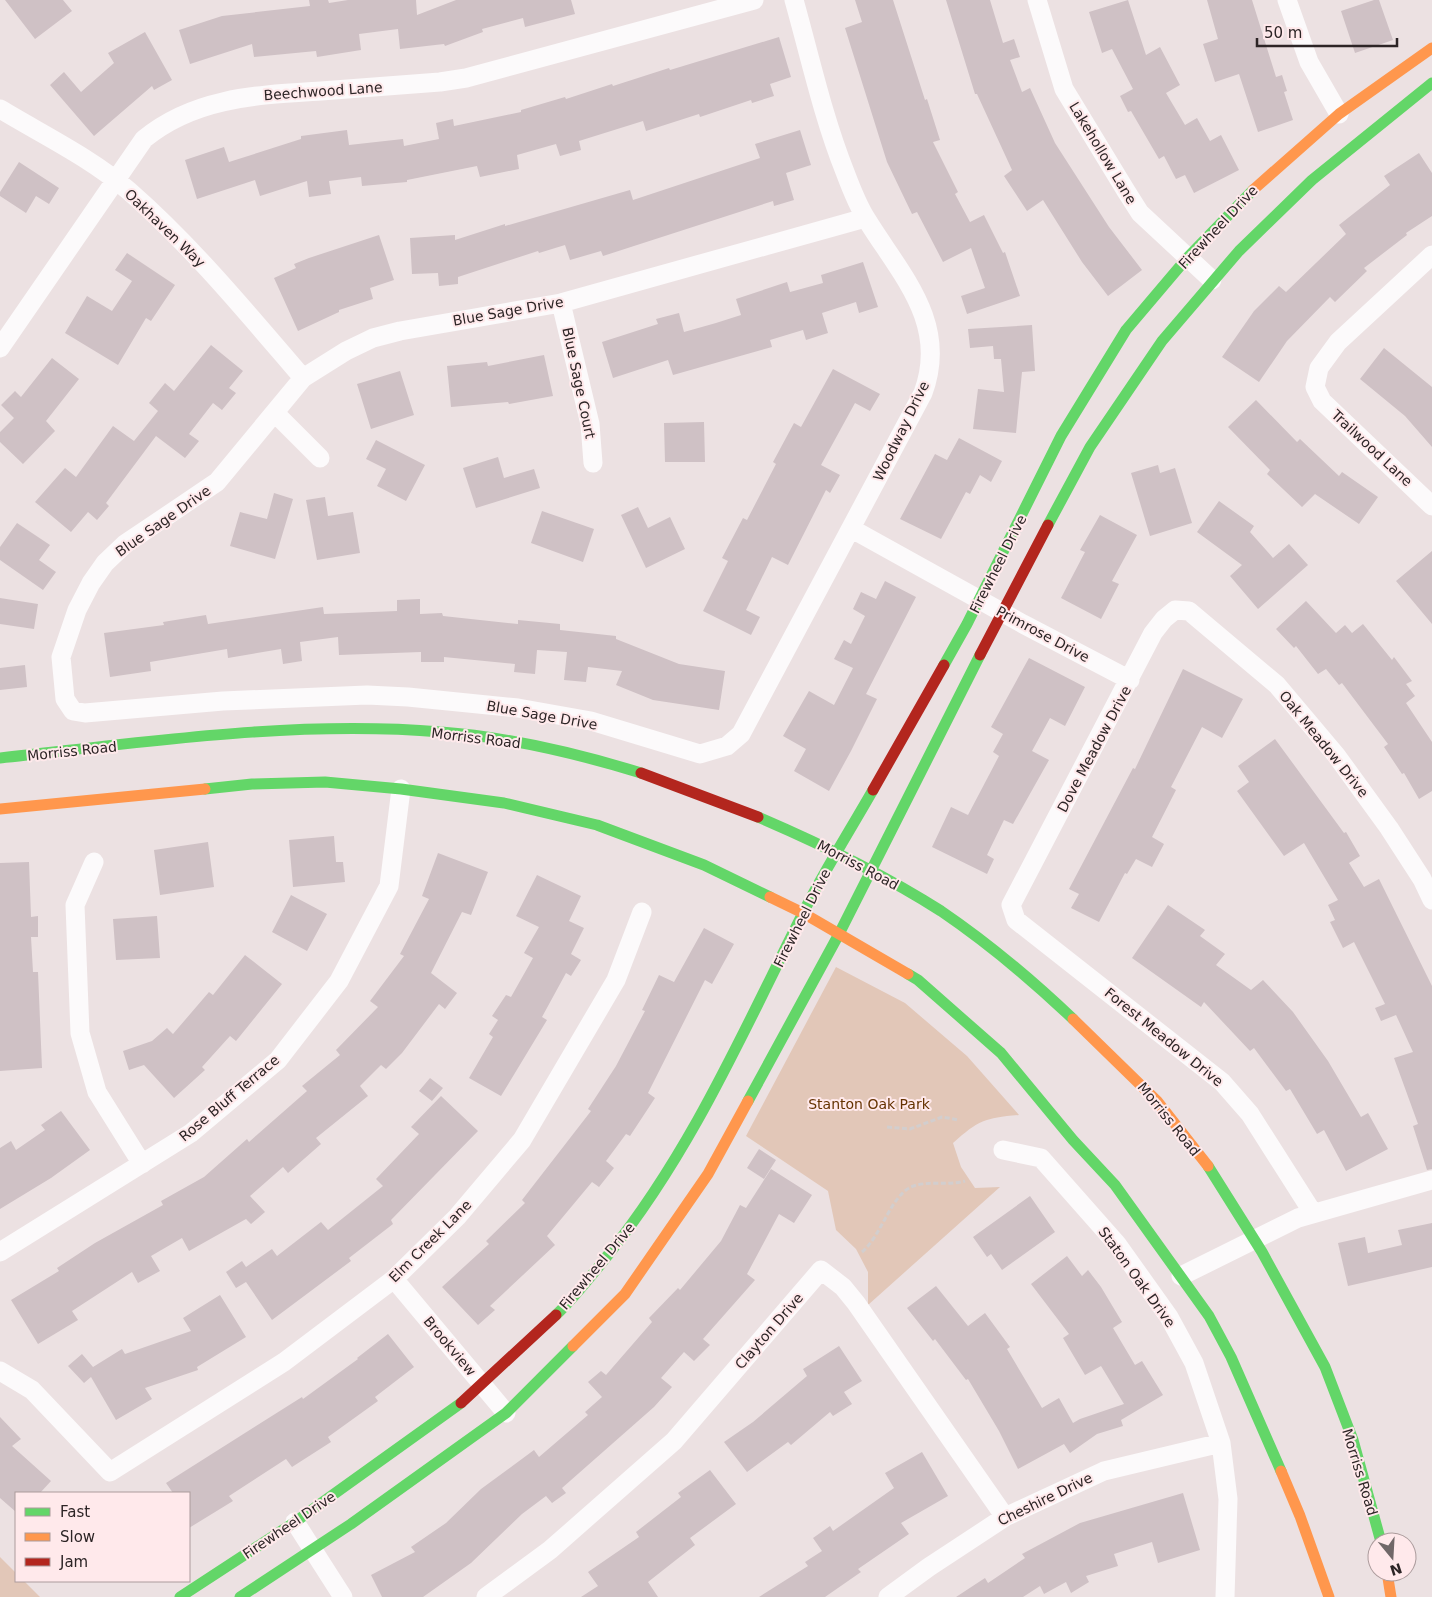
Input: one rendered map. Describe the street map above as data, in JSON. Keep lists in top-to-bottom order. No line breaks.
{"streets":{"street":["Beechwood Lane","Lakehollow Lane","Firewheel Drive","Oakhaven Way","Blue Sage Drive","Blue Sage Court","Woodway Drive","Trailwood Lane","Primrose Drive","Morriss Road","Oak Meadow Drive","Dove Meadow Drive","Forest Meadow Drive","Rose Bluff Terrace","Elm Creek Lane","Staton Oak Drive","Clayton Drive","Brookview","Cheshire Drive"]},"crossings":[["Beechwood Lane","Oakhaven Way"],["Lakehollow Lane","Firewheel Drive"],["Firewheel Drive","Primrose Drive"],["Firewheel Drive","Morriss Road"],["Firewheel Drive","Brookview"],["Oakhaven Way","Blue Sage Drive"],["Blue Sage Drive","Blue Sage Court"],["Blue Sage Drive","Woodway Drive"],["Woodway Drive","Primrose Drive"],["Primrose Drive","Dove Meadow Drive"],["Oak Meadow Drive","Dove Meadow Drive"],["Dove Meadow Drive","Forest Meadow Drive"],["Elm Creek Lane","Brookview"],["Staton Oak Drive","Cheshire Drive"],["Clayton Drive","Cheshire Drive"]],"parks":["Stanton Oak Park"],"legend":["Fast","Slow","Jam"],"scale_bar":"50 m","north":"bottom"}
